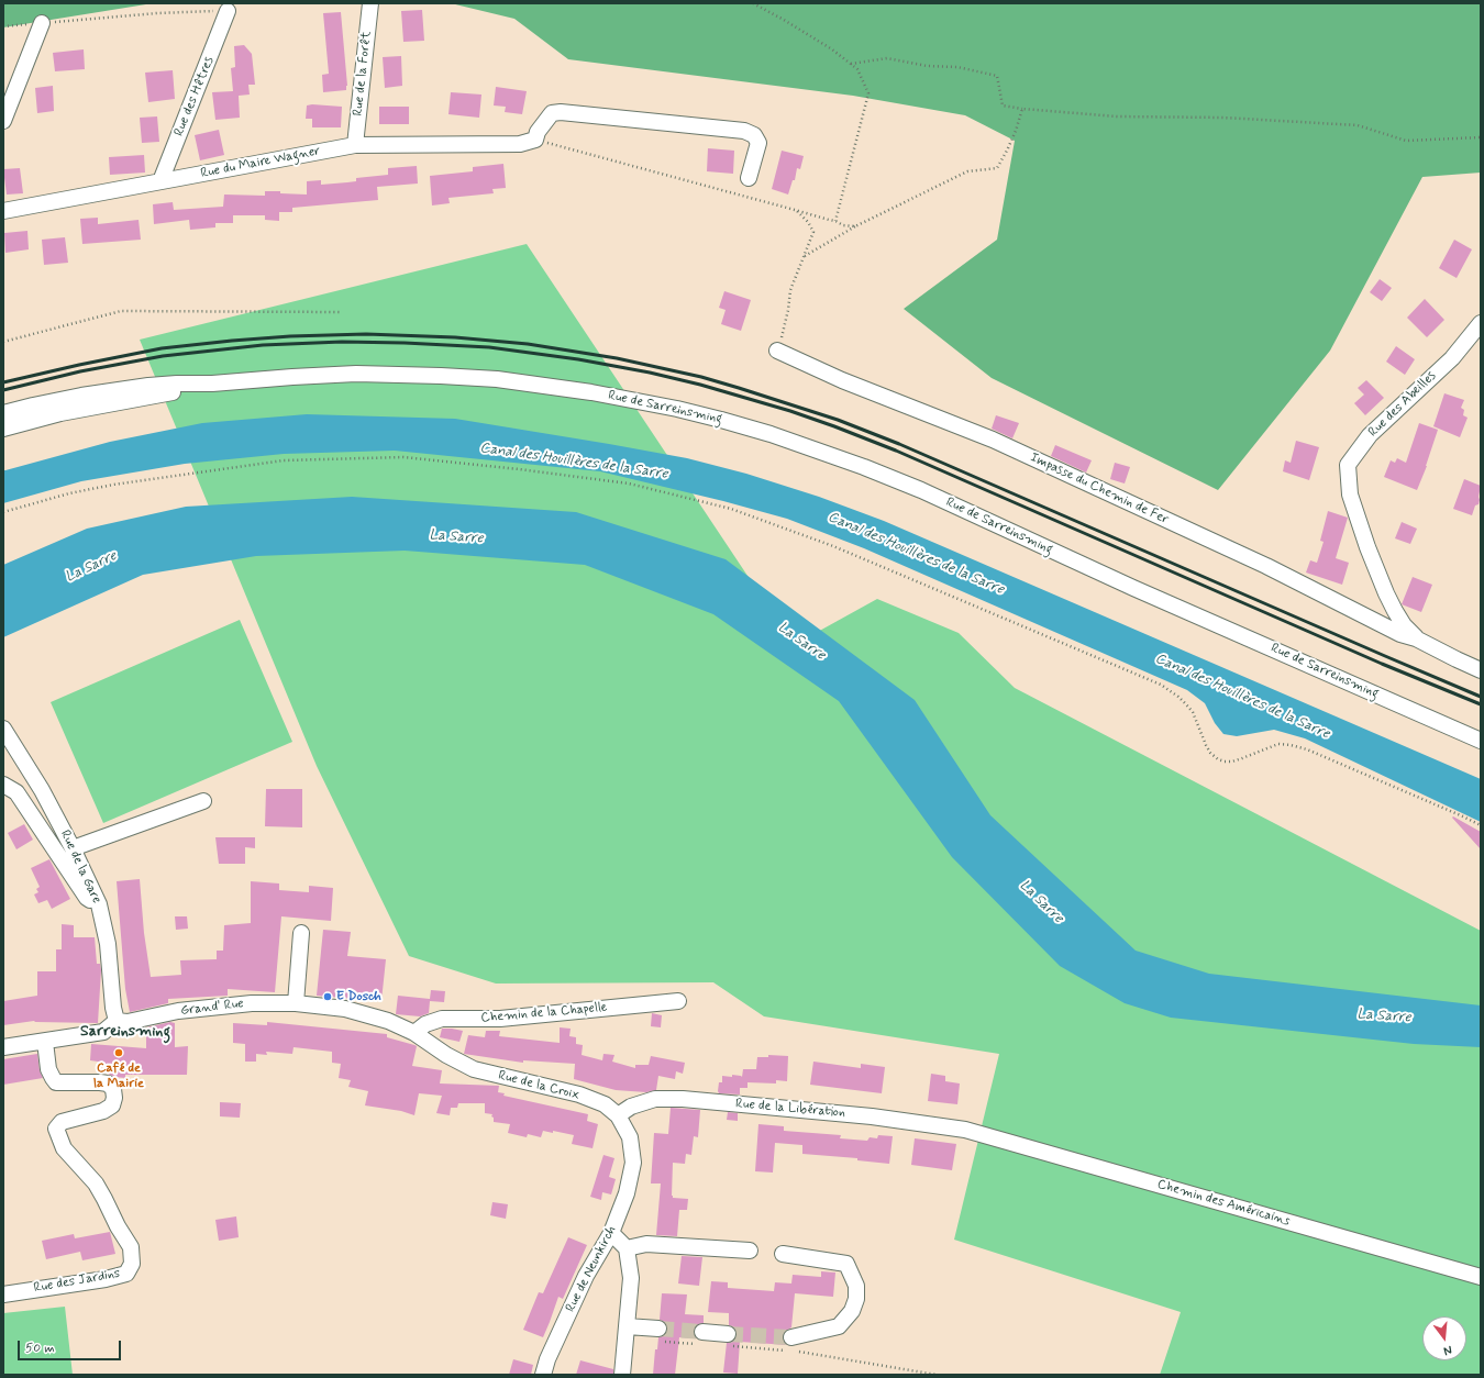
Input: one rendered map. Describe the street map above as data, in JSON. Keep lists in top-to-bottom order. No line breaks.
{"streets":{"street":["Rue de la Forêt","Rue des Hêtres","Rue du Maire Wagner","Rue des Abeilles","Rue de Sarreinsming","Impasse du Chemin de Fer","Rue de la Gare","Grand' Rue","Chemin de la Chapelle","Rue de la Croix","Rue de la Libération","Chemin des Américains","Rue de Neunkirch","Rue des Jardins"]},"crossings":[["Rue de la Forêt","Rue du Maire Wagner"],["Rue des Hêtres","Rue du Maire Wagner"],["Rue des Abeilles","Impasse du Chemin de Fer"],["Rue de la Gare","Grand' Rue"],["Grand' Rue","Chemin de la Chapelle"],["Grand' Rue","Rue de la Croix"],["Chemin de la Chapelle","Rue de la Croix"],["Rue de la Croix","Rue de la Libération"],["Rue de la Croix","Rue de Neunkirch"],["Rue de la Libération","Chemin des Américains"]],"districts":["Sarreinsming"],"water":["Canal des Houillères de la Sarre","La Sarre"],"places":["E Dosch","Café de la Mairie"],"scale_bar":"50 m","north":"bottom"}
